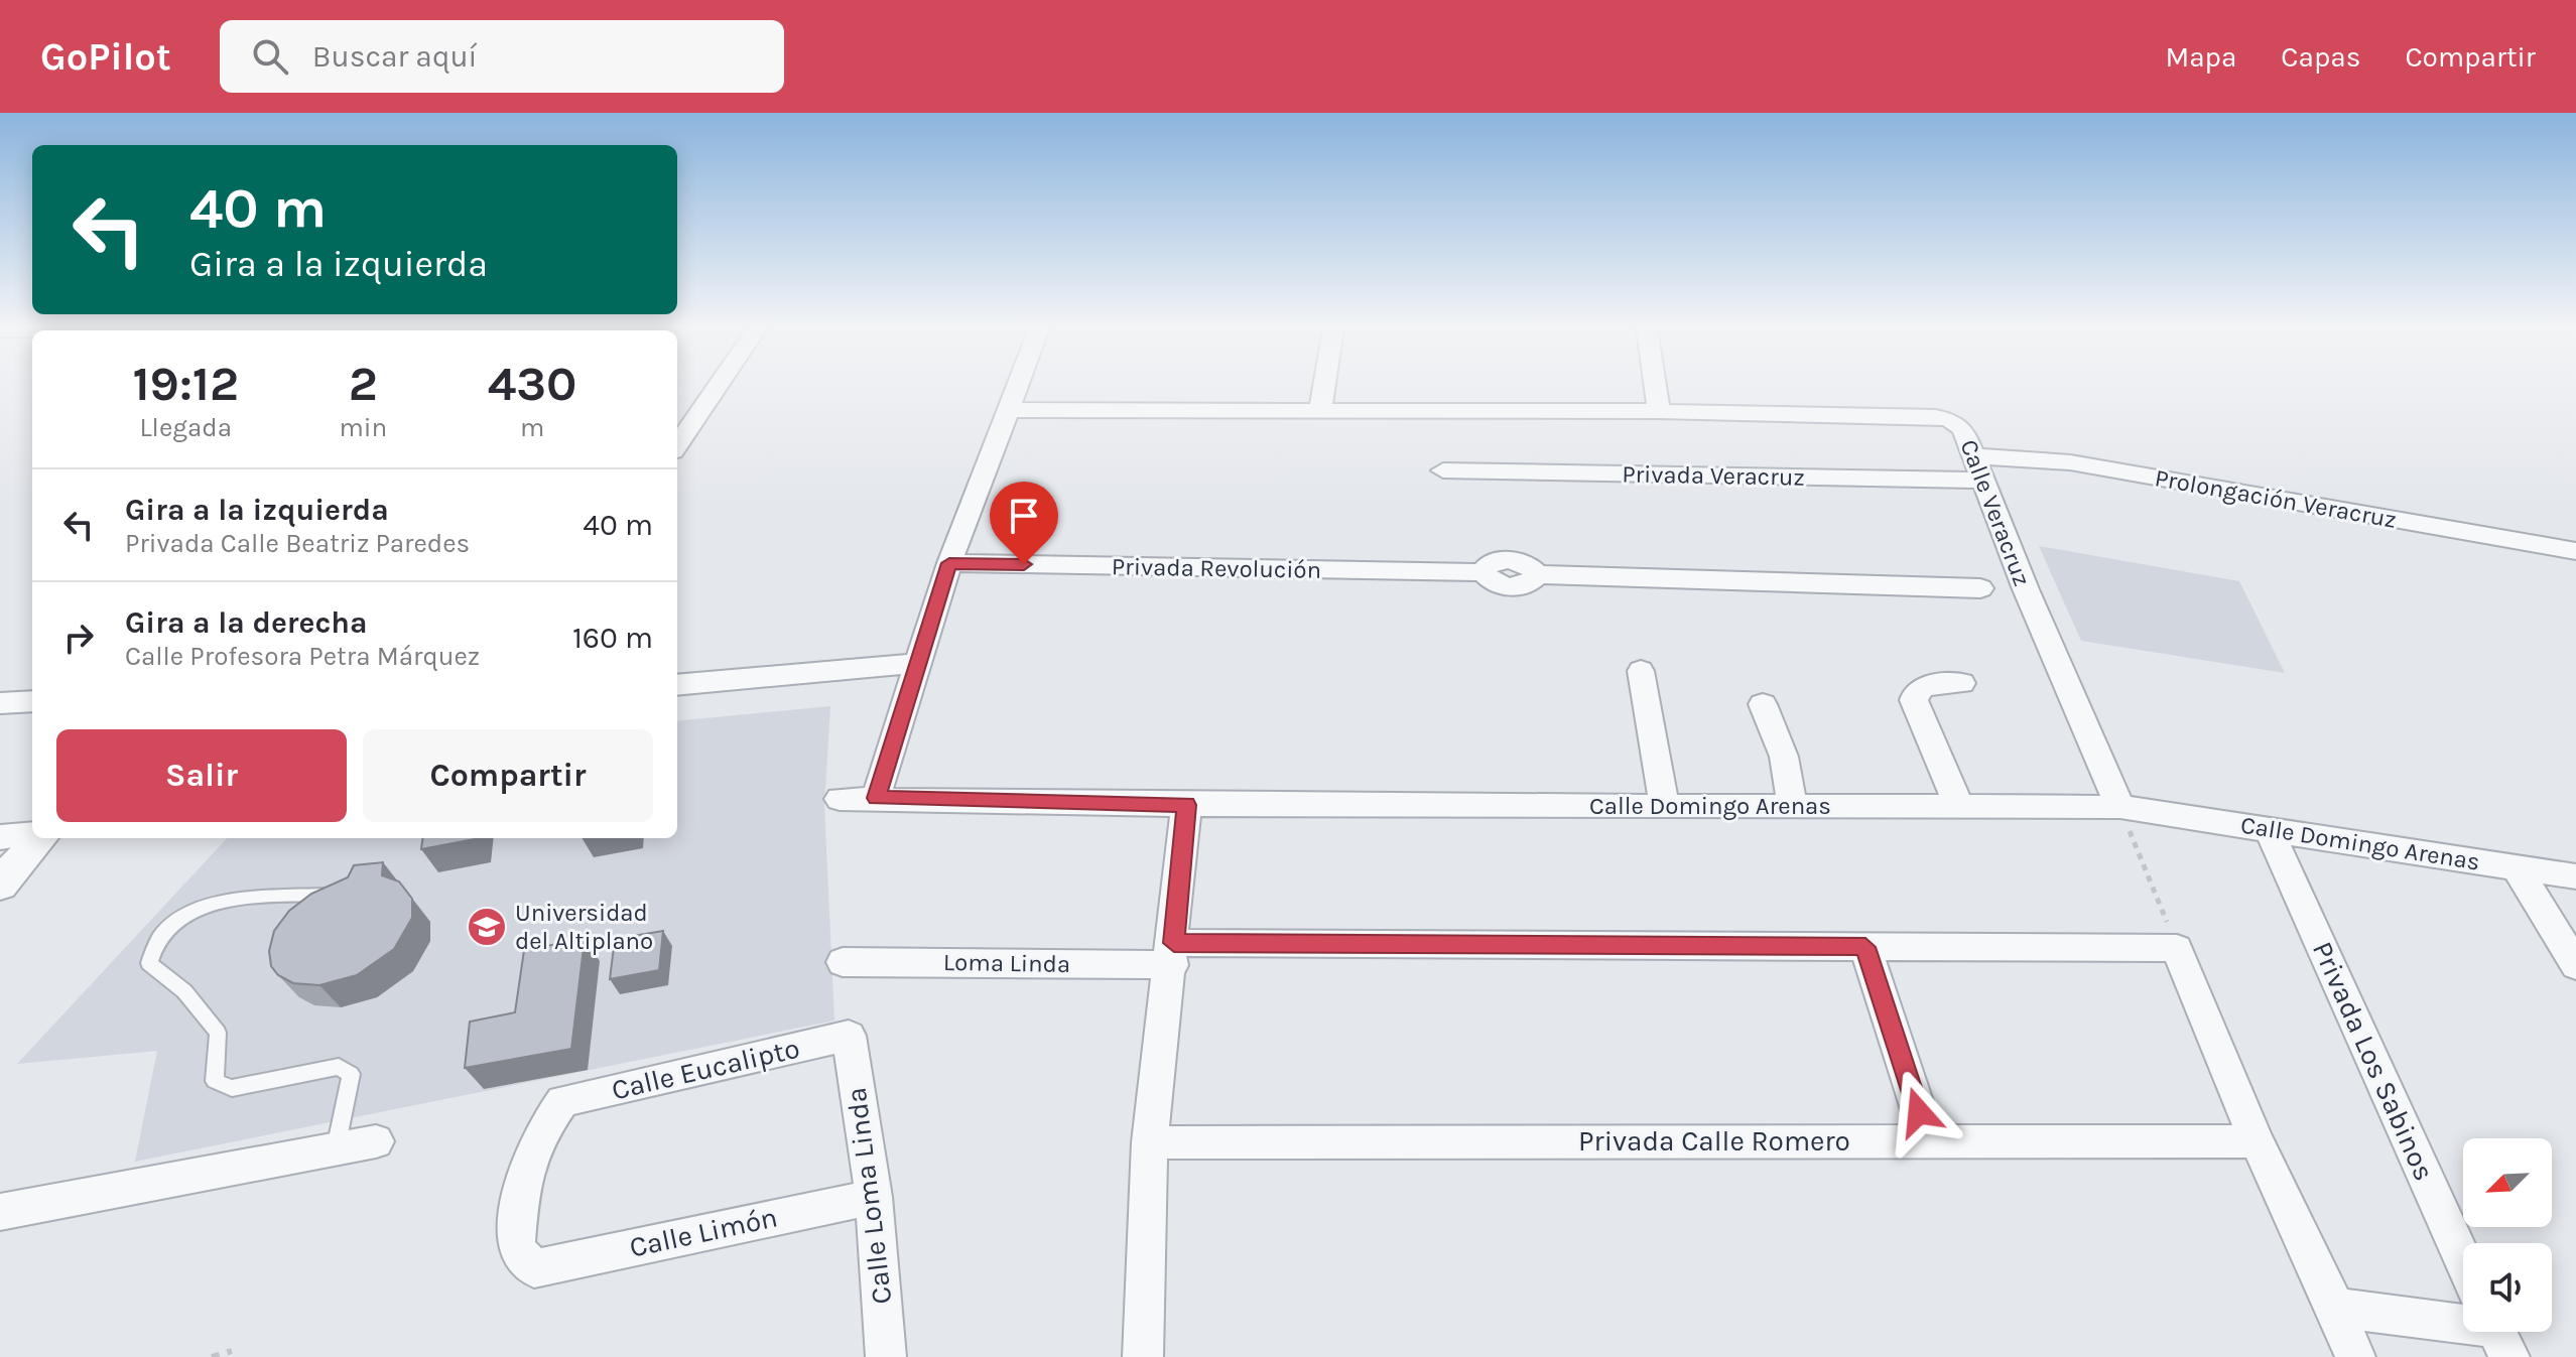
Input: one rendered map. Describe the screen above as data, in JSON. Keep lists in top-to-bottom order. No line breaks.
{"streets":{"street":["Privada Veracruz","Prolongación Veracruz","Calle Veracruz","Privada Revolución","Calle Domingo Arenas","Loma Linda","Privada Los Sabinos","Calle Eucalipto","Privada Calle Romero","Calle Loma Linda","Calle Limón"]},"crossings":[["Privada Veracruz","Prolongación Veracruz"],["Privada Veracruz","Calle Veracruz"],["Prolongación Veracruz","Calle Veracruz"],["Calle Veracruz","Calle Domingo Arenas"],["Calle Domingo Arenas","Privada Los Sabinos"],["Calle Eucalipto","Calle Loma Linda"],["Calle Eucalipto","Calle Limón"],["Calle Loma Linda","Calle Limón"]],"places":{"school or university":["Universidad del Altiplano"]},"north":"bottom left","page":{"header":"GoPilot","search":"Buscar aquí","nav":["Mapa","Capas","Compartir"],"turn":["40 m","Gira a la izquierda"],"eta":["19:12","Llegada","2","min","430","m"],"list":[{"name":"Gira a la izquierda","note":"Privada Calle Beatriz Paredes","value":"40 m"},{"name":"Gira a la derecha","note":"Calle Profesora Petra Márquez","value":"160 m"}],"buttons":["Salir","Compartir"]}}
